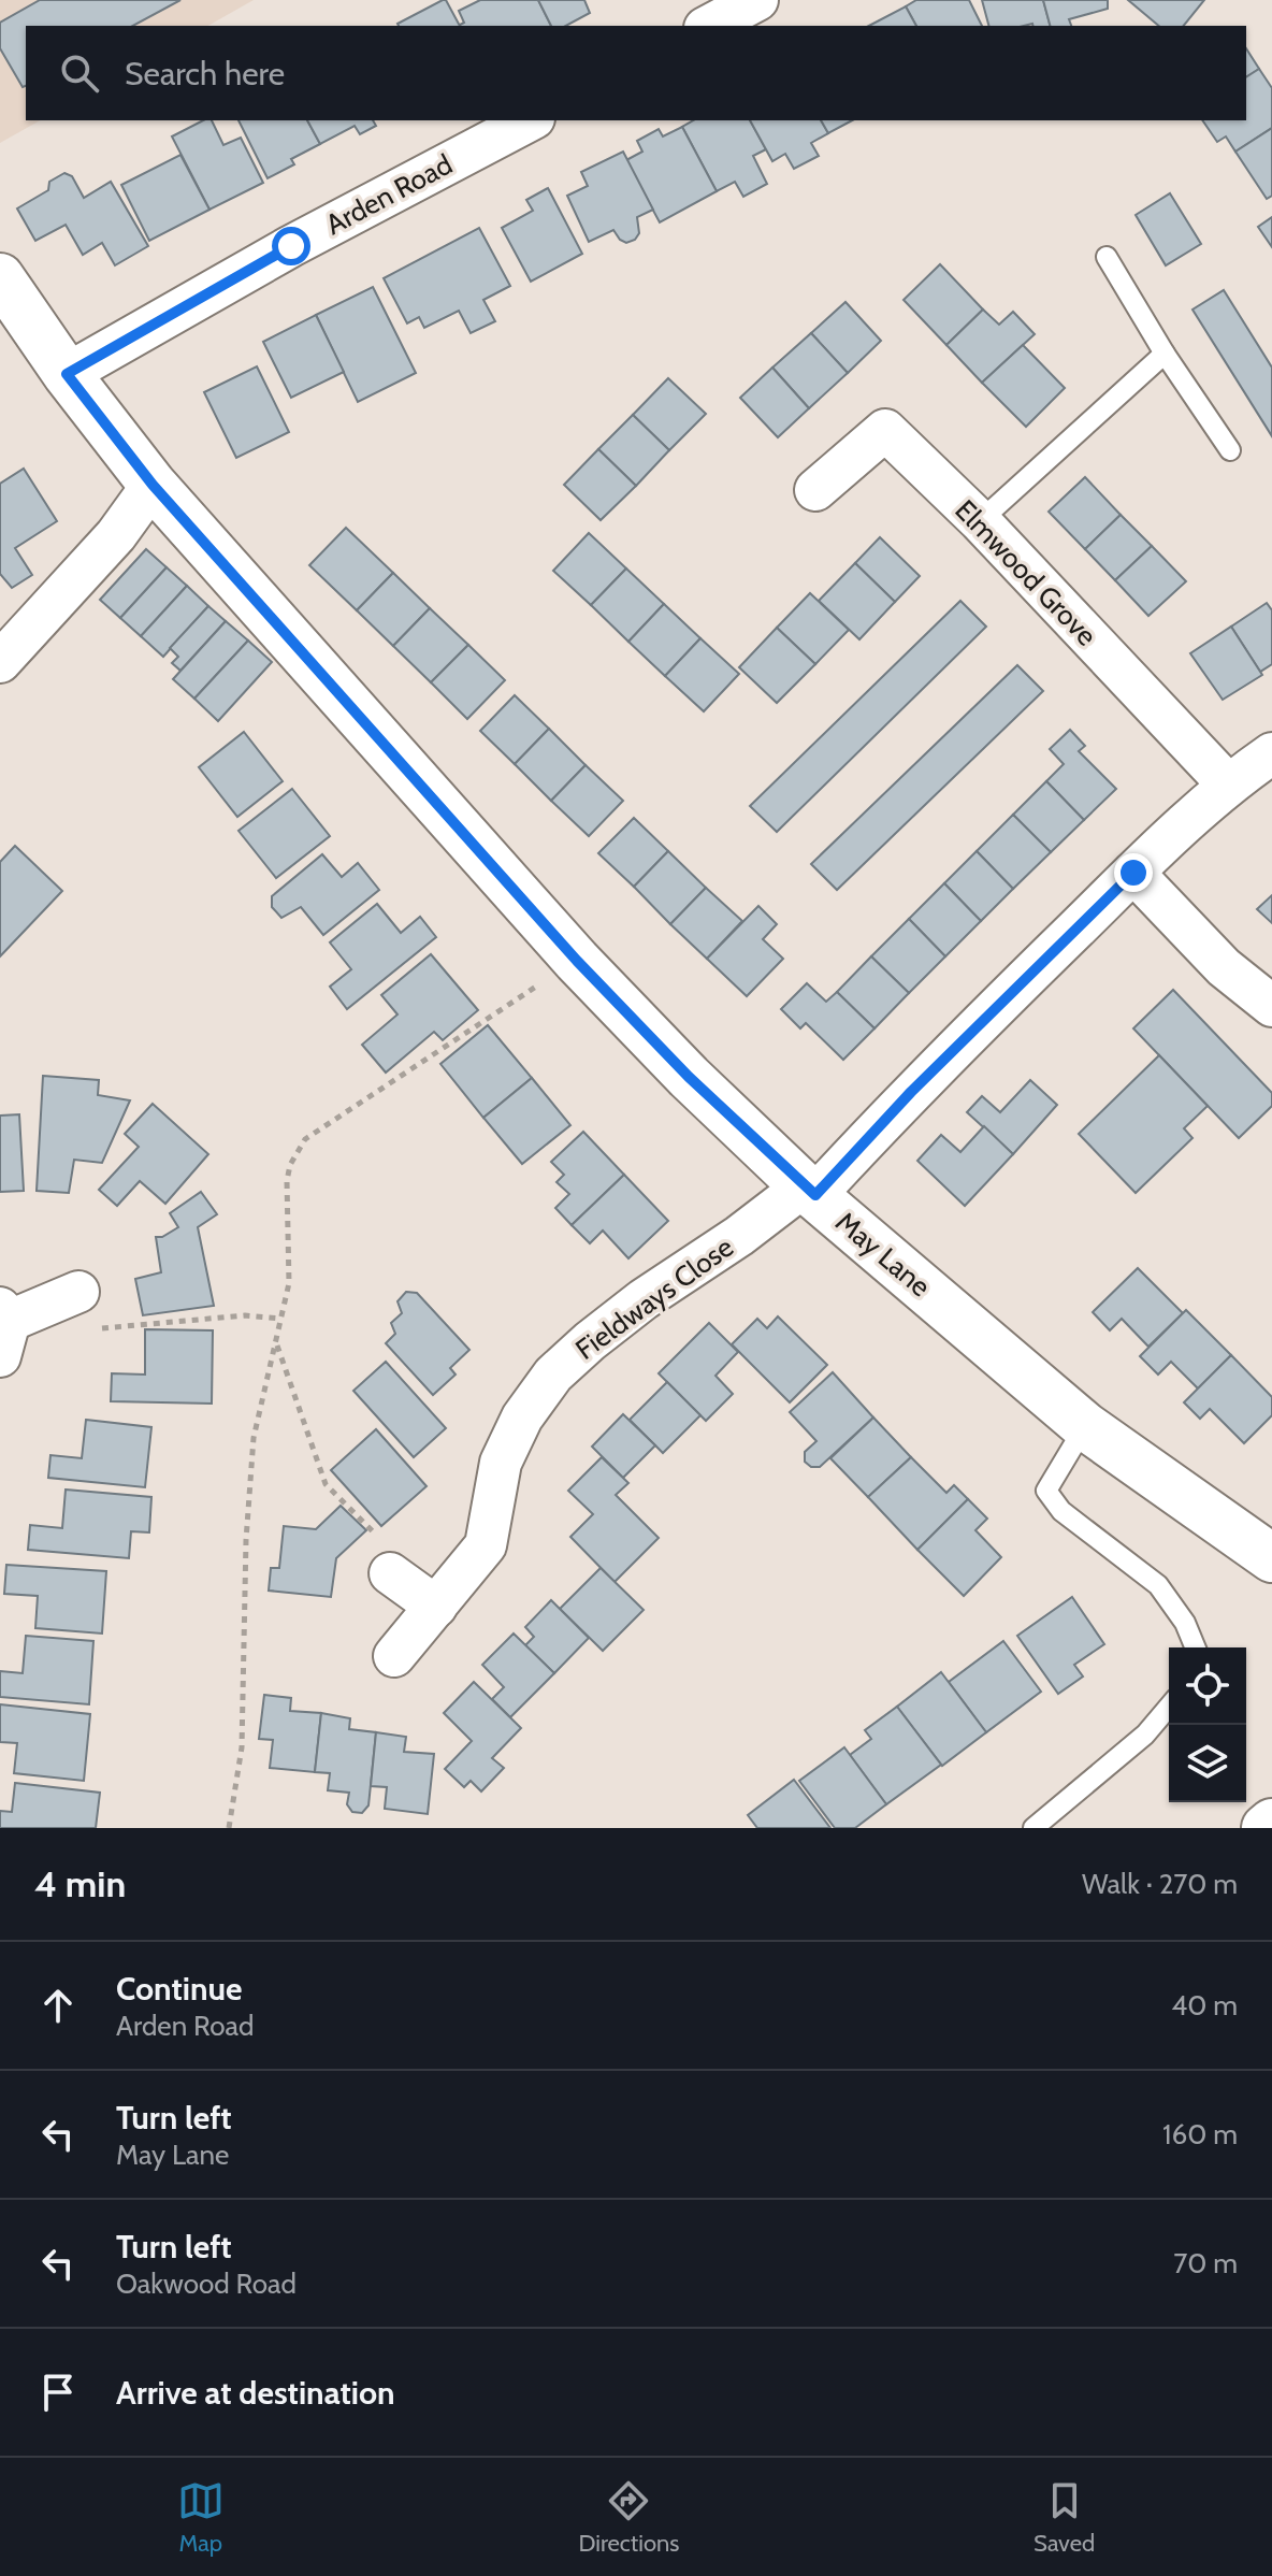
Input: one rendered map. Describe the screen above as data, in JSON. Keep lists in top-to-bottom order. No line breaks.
{"streets":{"street":["Arden Road","Elmwood Grove","May Lane","Fieldways Close"]},"crossings":[["Arden Road","May Lane"],["Elmwood Grove","Fieldways Close"],["May Lane","Fieldways Close"]],"page":{"search":"Search here","heading":["4 min","Walk · 270 m"],"list":[["Continue","Arden Road","40 m"],["Turn left","May Lane","160 m"],["Turn left","Oakwood Road","70 m"],"Arrive at destination"],"nav":["Map","Directions","Saved"]}}
